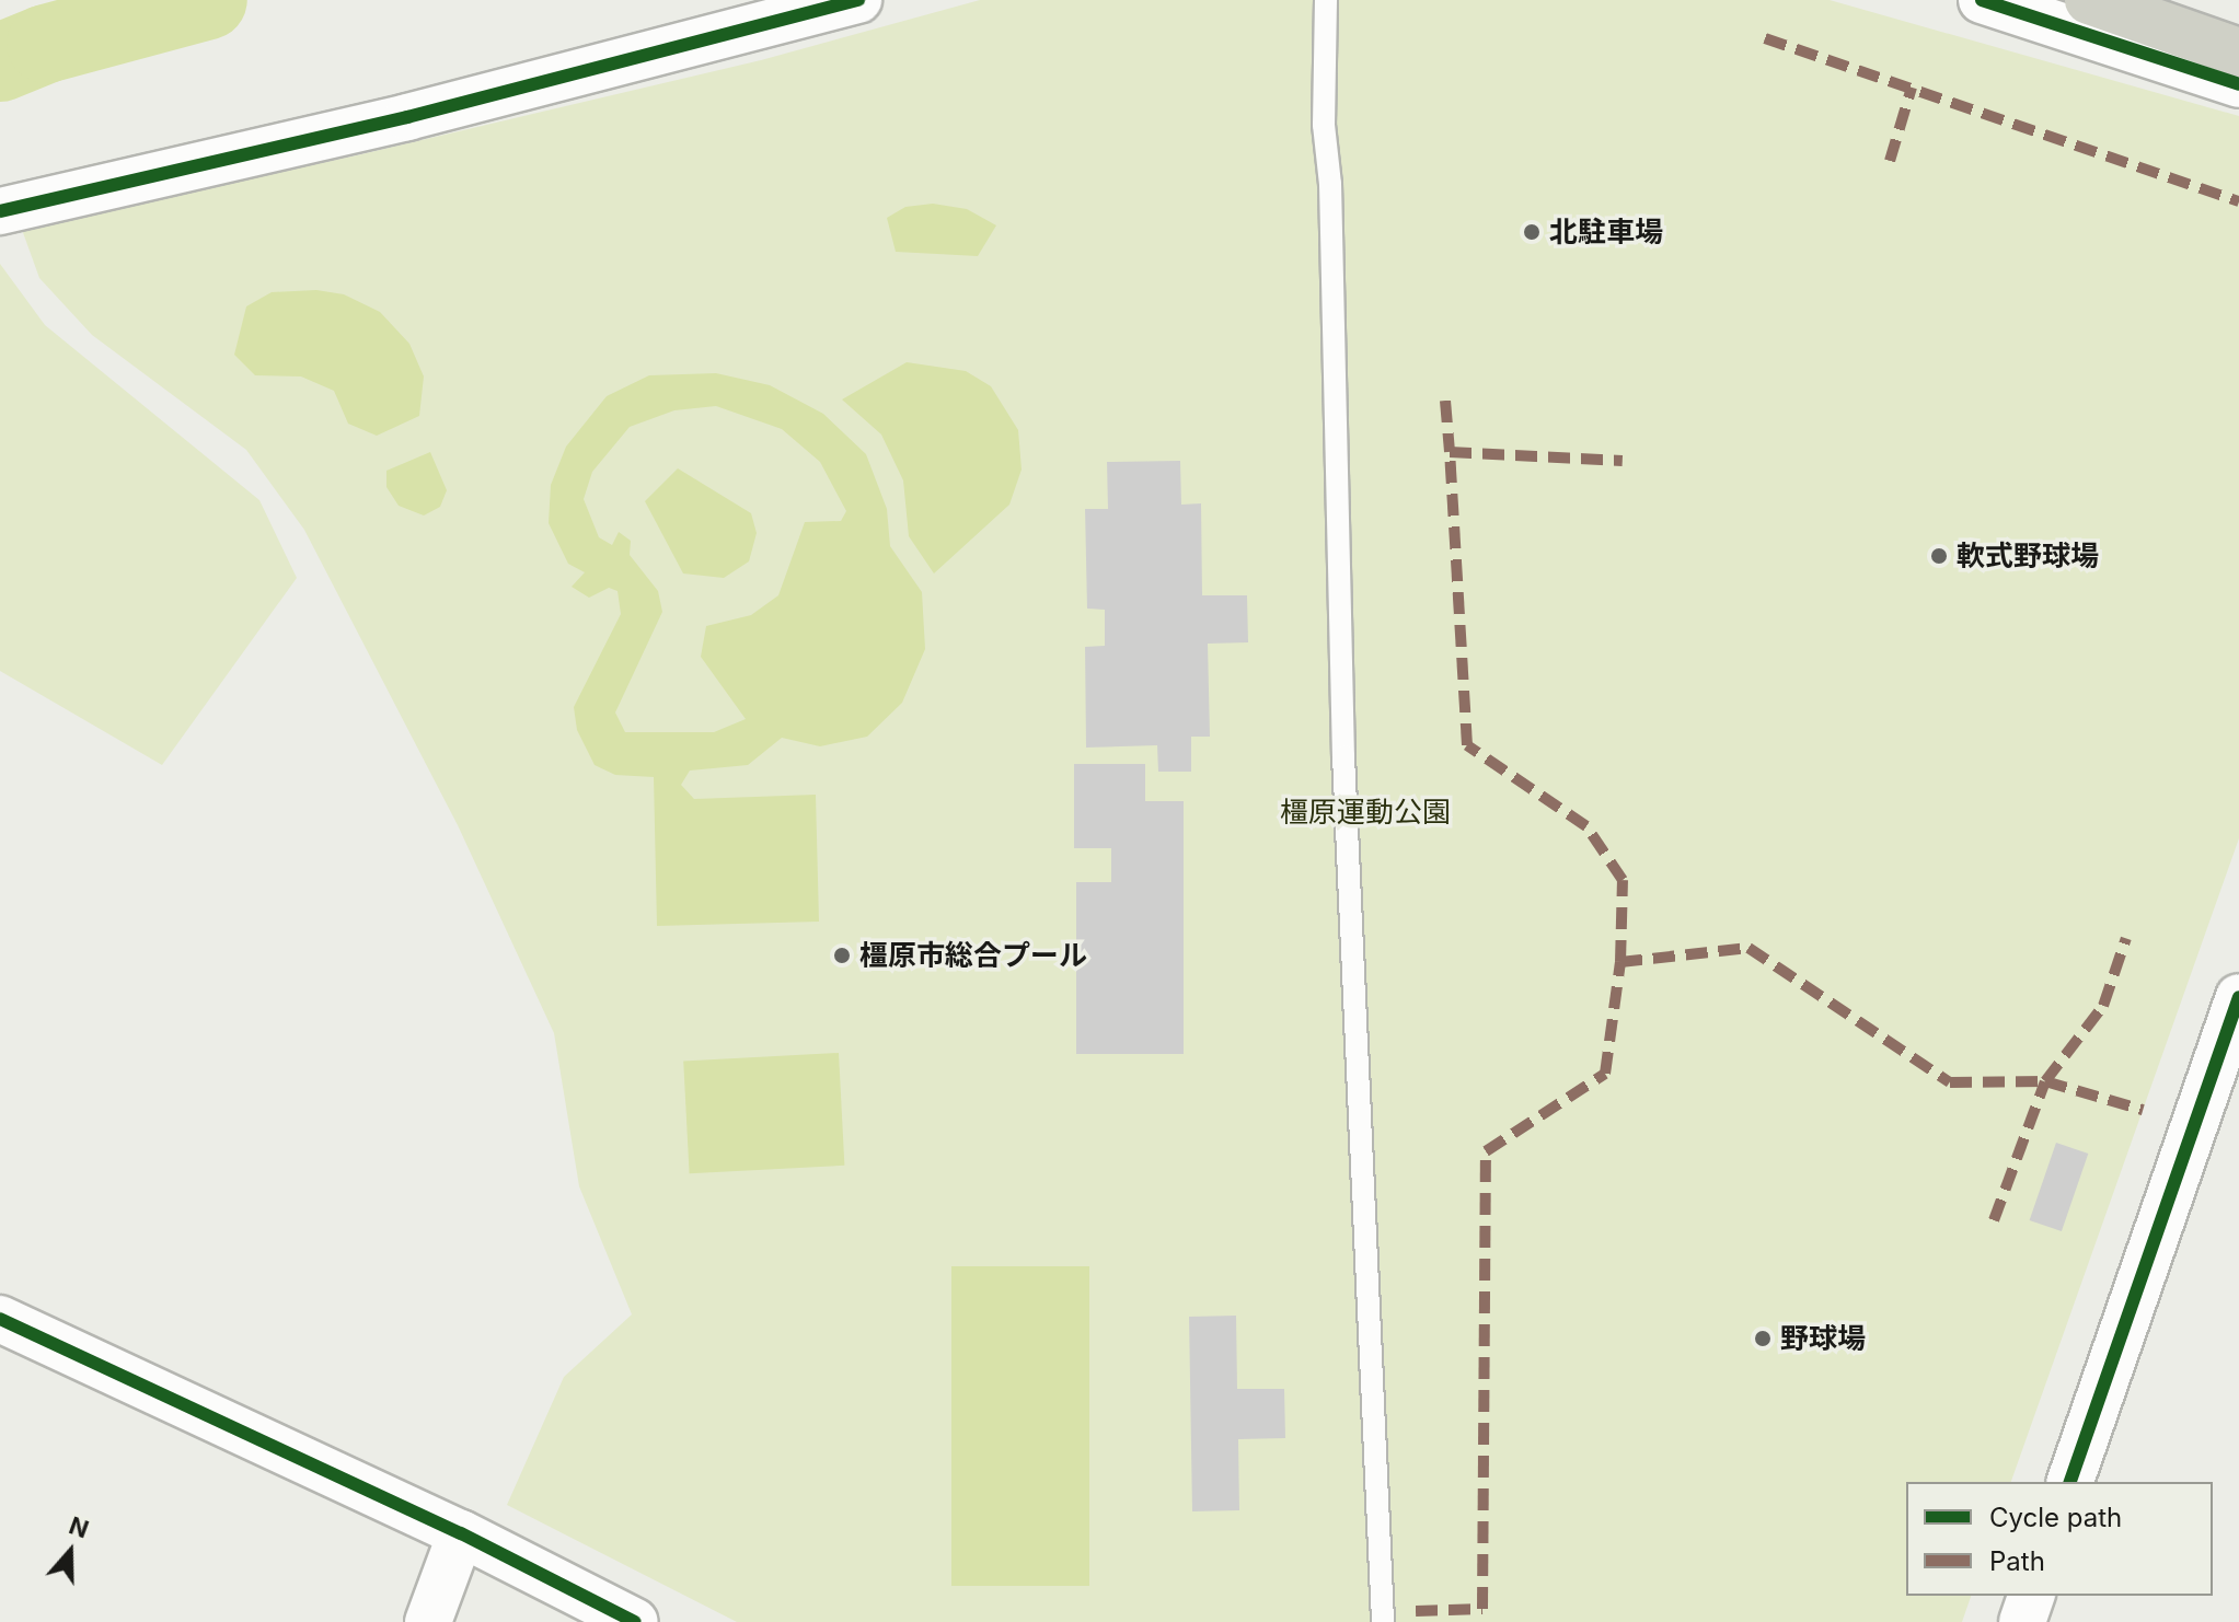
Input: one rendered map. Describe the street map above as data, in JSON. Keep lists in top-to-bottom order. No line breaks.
{"parks":["橿原運動公園"],"places":["北駐車場","軟式野球場","橿原市総合プール","野球場"],"legend":["Cycle path","Path"],"north":"top"}
